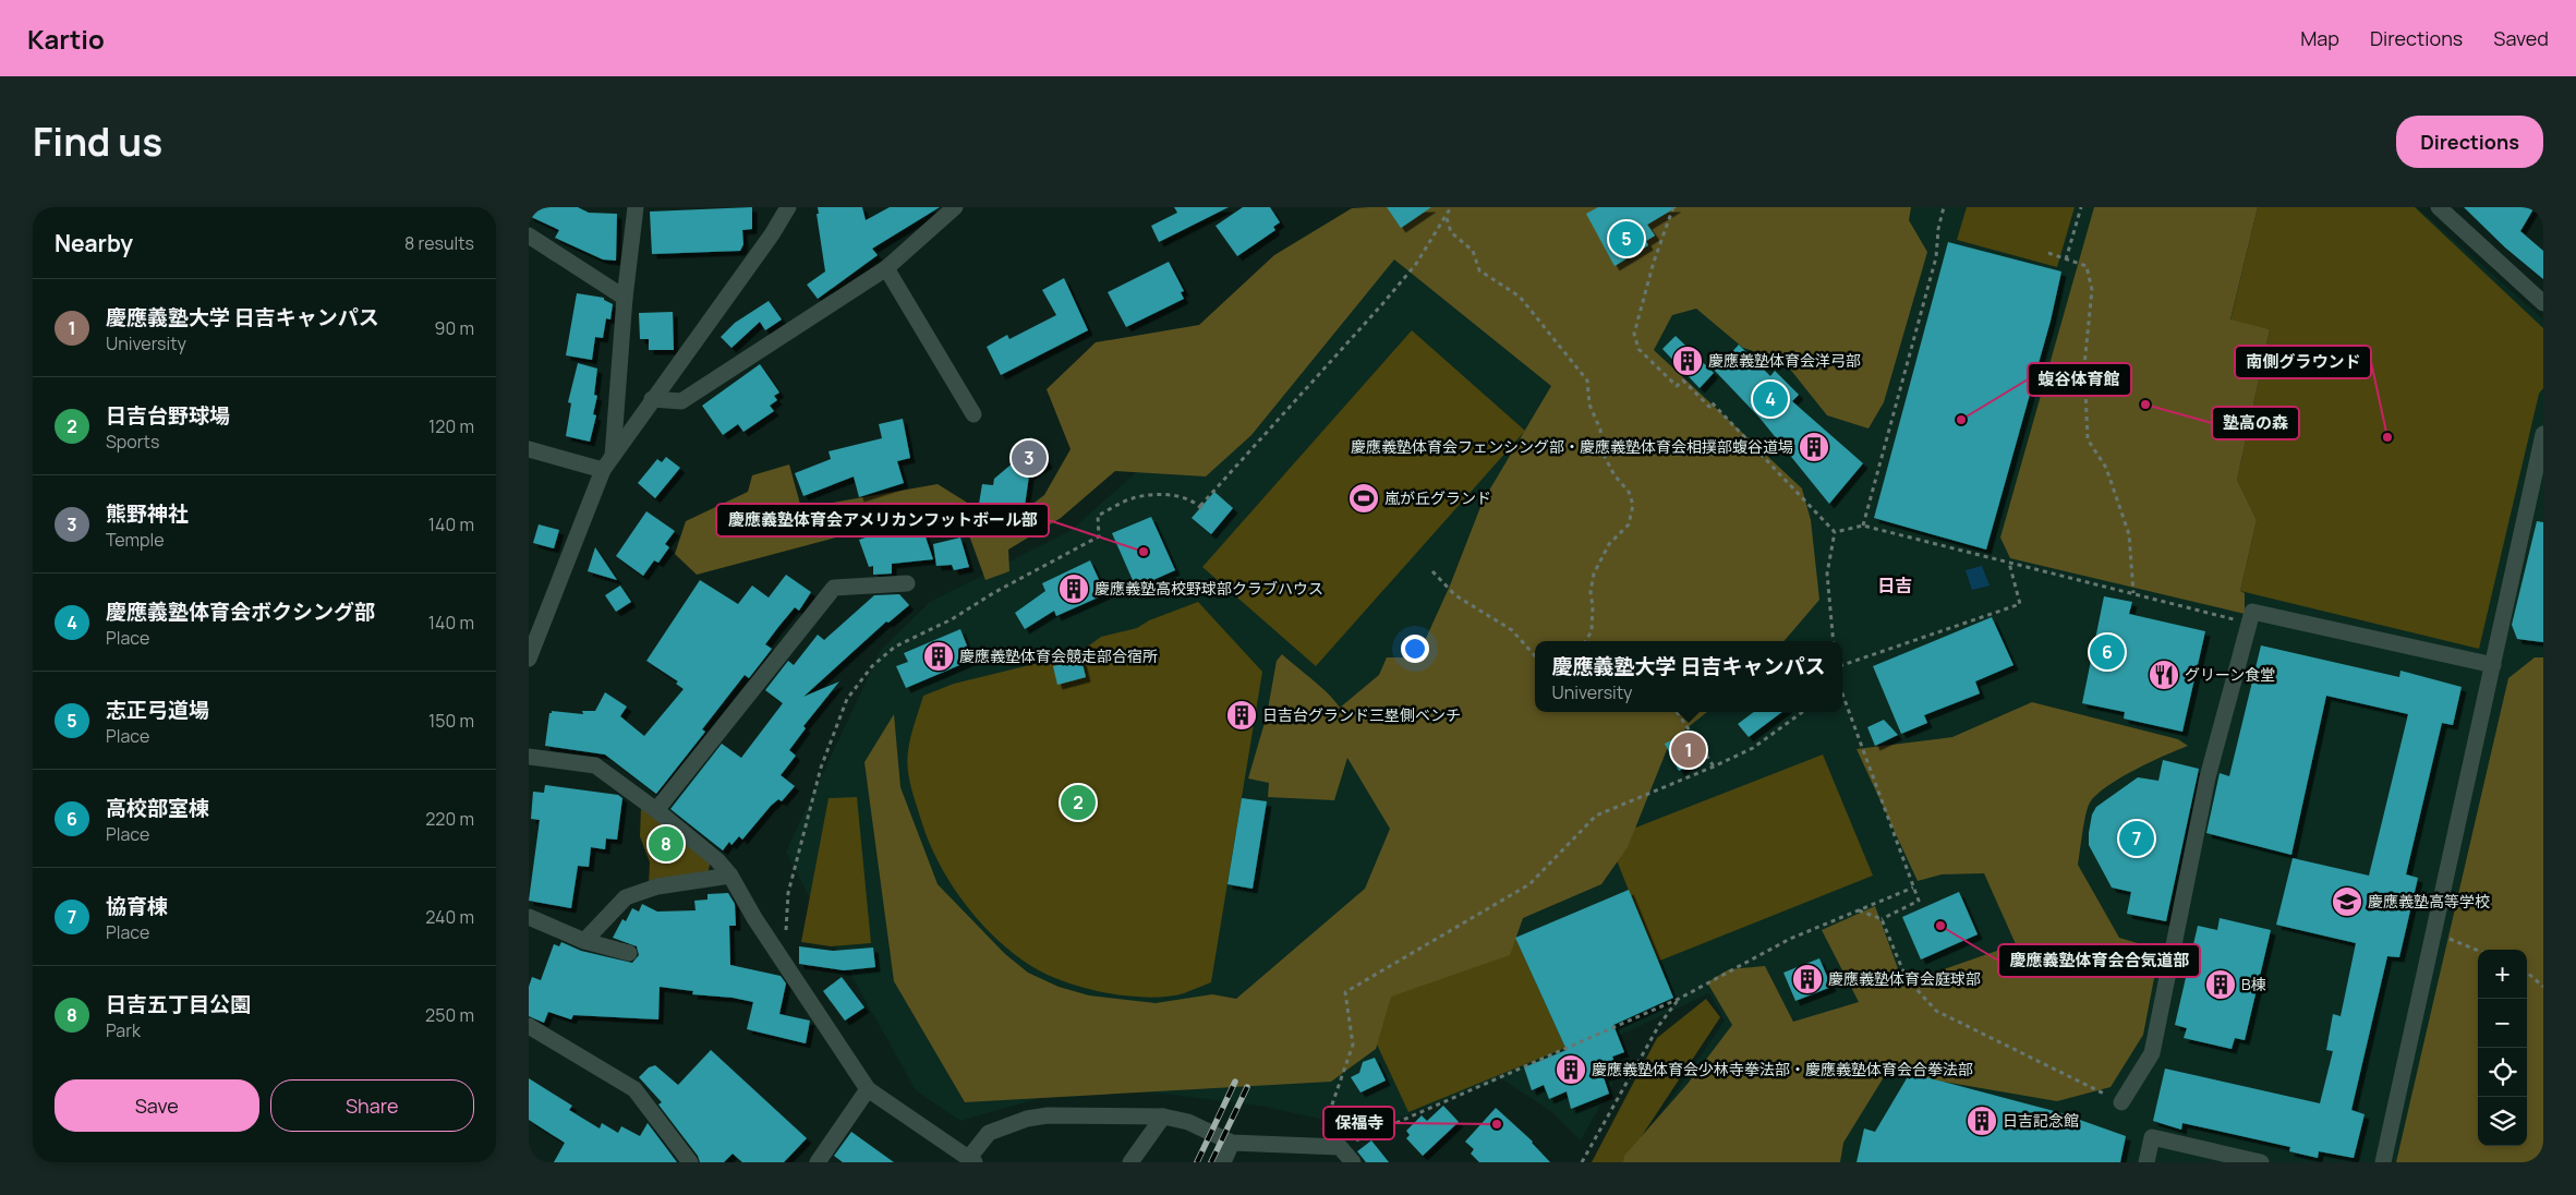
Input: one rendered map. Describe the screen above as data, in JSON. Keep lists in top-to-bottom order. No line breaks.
{"districts":["日吉"],"places":{"building":["慶應義塾体育会洋弓部","慶應義塾体育会フェンシング部・慶應義塾体育会相撲部蝮谷道場","慶應義塾高校野球部クラブハウス","慶應義塾体育会競走部合宿所","日吉台グランド三塁側ベンチ","慶應義塾体育会庭球部","B棟","慶應義塾体育会少林寺拳法部・慶應義塾体育会合拳法部","日吉記念館"],"other":["塾高の森","蝮谷体育館","南側グラウンド","慶應義塾体育会アメリカンフットボール部","慶應義塾体育会合気道部","保福寺"],"sports":["嵐が丘グランド"],"restaurant":["グリーン食堂"],"school or university":["慶應義塾高等学校"]},"page":{"header":"Kartio","nav":["Map","Directions","Saved"],"title":"Find us","buttons":["Directions",["Save","Share"]],"heading":["Nearby","8 results"],"pins":["5","4","3","6","1","2","7","8"],"list":[{"mark":"1","name":"慶應義塾大学 日吉キャンパス","note":"University","value":"90 m"},{"mark":"2","name":"日吉台野球場","note":"Sports","value":"120 m"},{"mark":"3","name":"熊野神社","note":"Temple","value":"140 m"},{"mark":"4","name":"慶應義塾体育会ボクシング部","note":"Place","value":"140 m"},{"mark":"5","name":"志正弓道場","note":"Place","value":"150 m"},{"mark":"6","name":"高校部室棟","note":"Place","value":"220 m"},{"mark":"7","name":"協育棟","note":"Place","value":"240 m"},{"mark":"8","name":"日吉五丁目公園","note":"Park","value":"250 m"}],"popup":["慶應義塾大学 日吉キャンパス","University"],"map_buttons":["+","−"]}}
